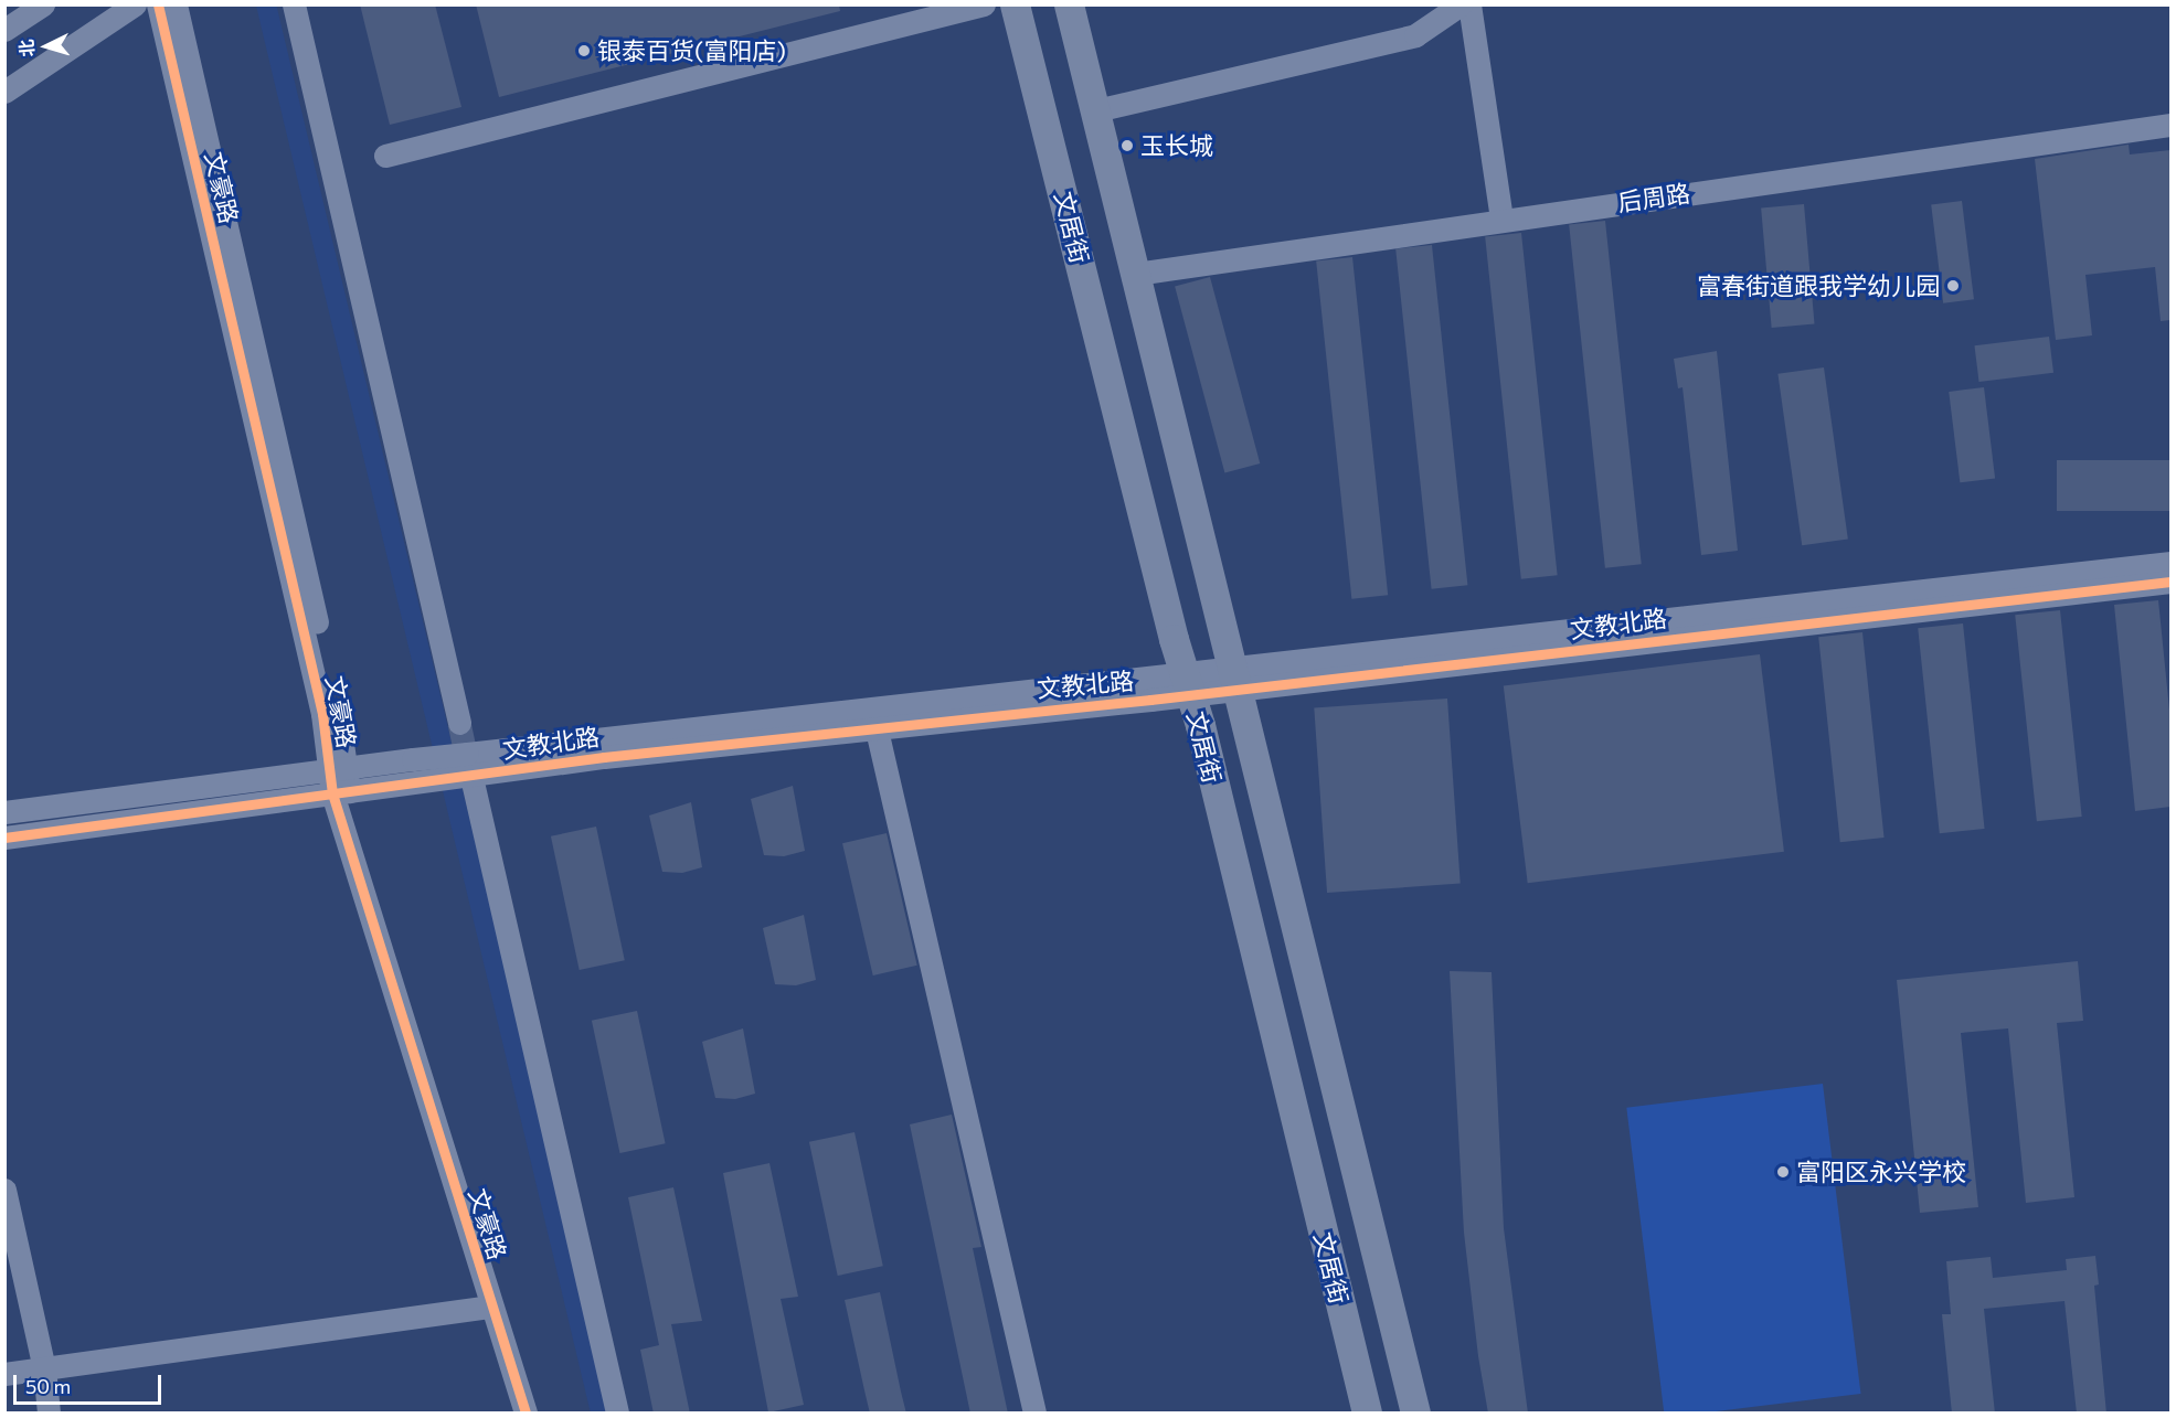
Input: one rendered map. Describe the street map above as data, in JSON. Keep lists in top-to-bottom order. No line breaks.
{"streets":{"main road":["文居街"],"street":["文豪路","后周路","文教北路"]},"crossings":[["文豪路","文教北路"],["后周路","文居街"],["文居街","文教北路"]],"places":["银泰百货(富阳店)","玉长城","富春街道跟我学幼儿园","富阳区永兴学校"],"scale_bar":"50 m","north":"left"}
